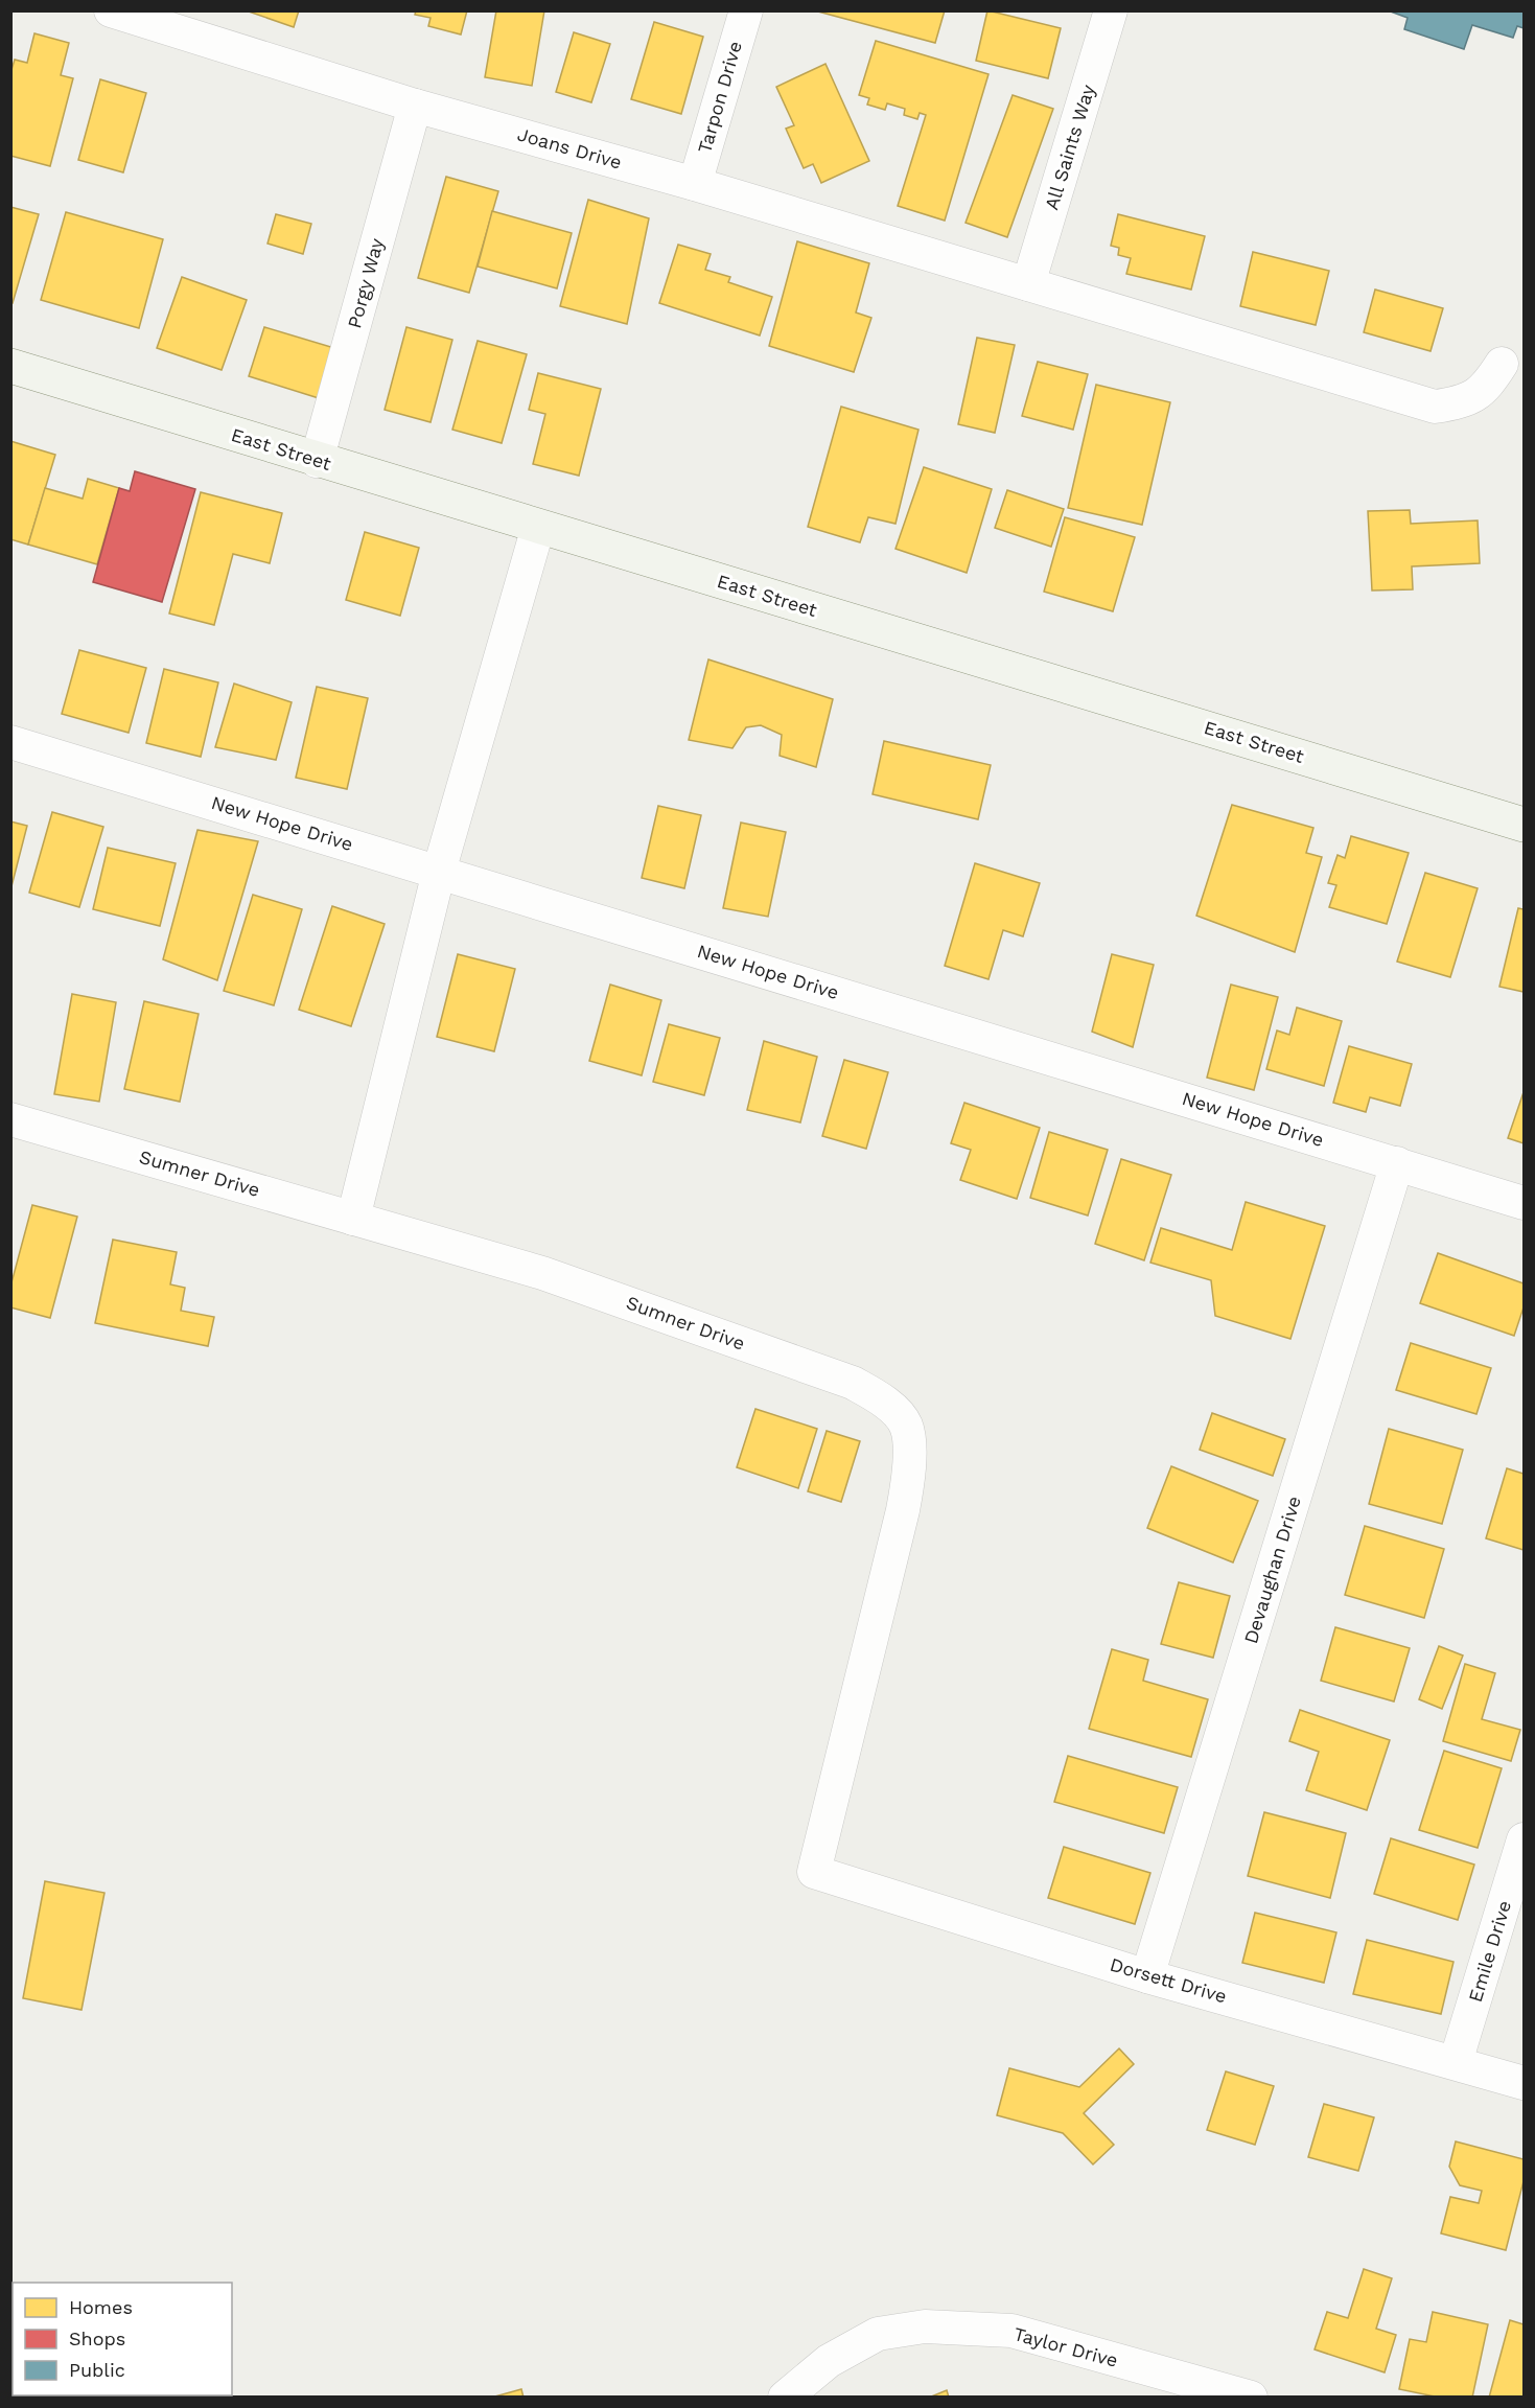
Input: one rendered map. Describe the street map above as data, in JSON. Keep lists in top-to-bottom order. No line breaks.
{"streets":{"main road":["East Street"],"street":["Tarpon Drive","All Saints Way","Joans Drive","Porgy Way","New Hope Drive","Sumner Drive","Devaughan Drive","Emile Drive","Dorsett Drive","Taylor Drive"]},"crossings":[["Tarpon Drive","Joans Drive"],["All Saints Way","Joans Drive"],["Joans Drive","Porgy Way"],["Porgy Way","East Street"],["New Hope Drive","Devaughan Drive"],["Sumner Drive","Dorsett Drive"],["Devaughan Drive","Dorsett Drive"],["Emile Drive","Dorsett Drive"]],"legend":["Homes","Shops","Public"]}
